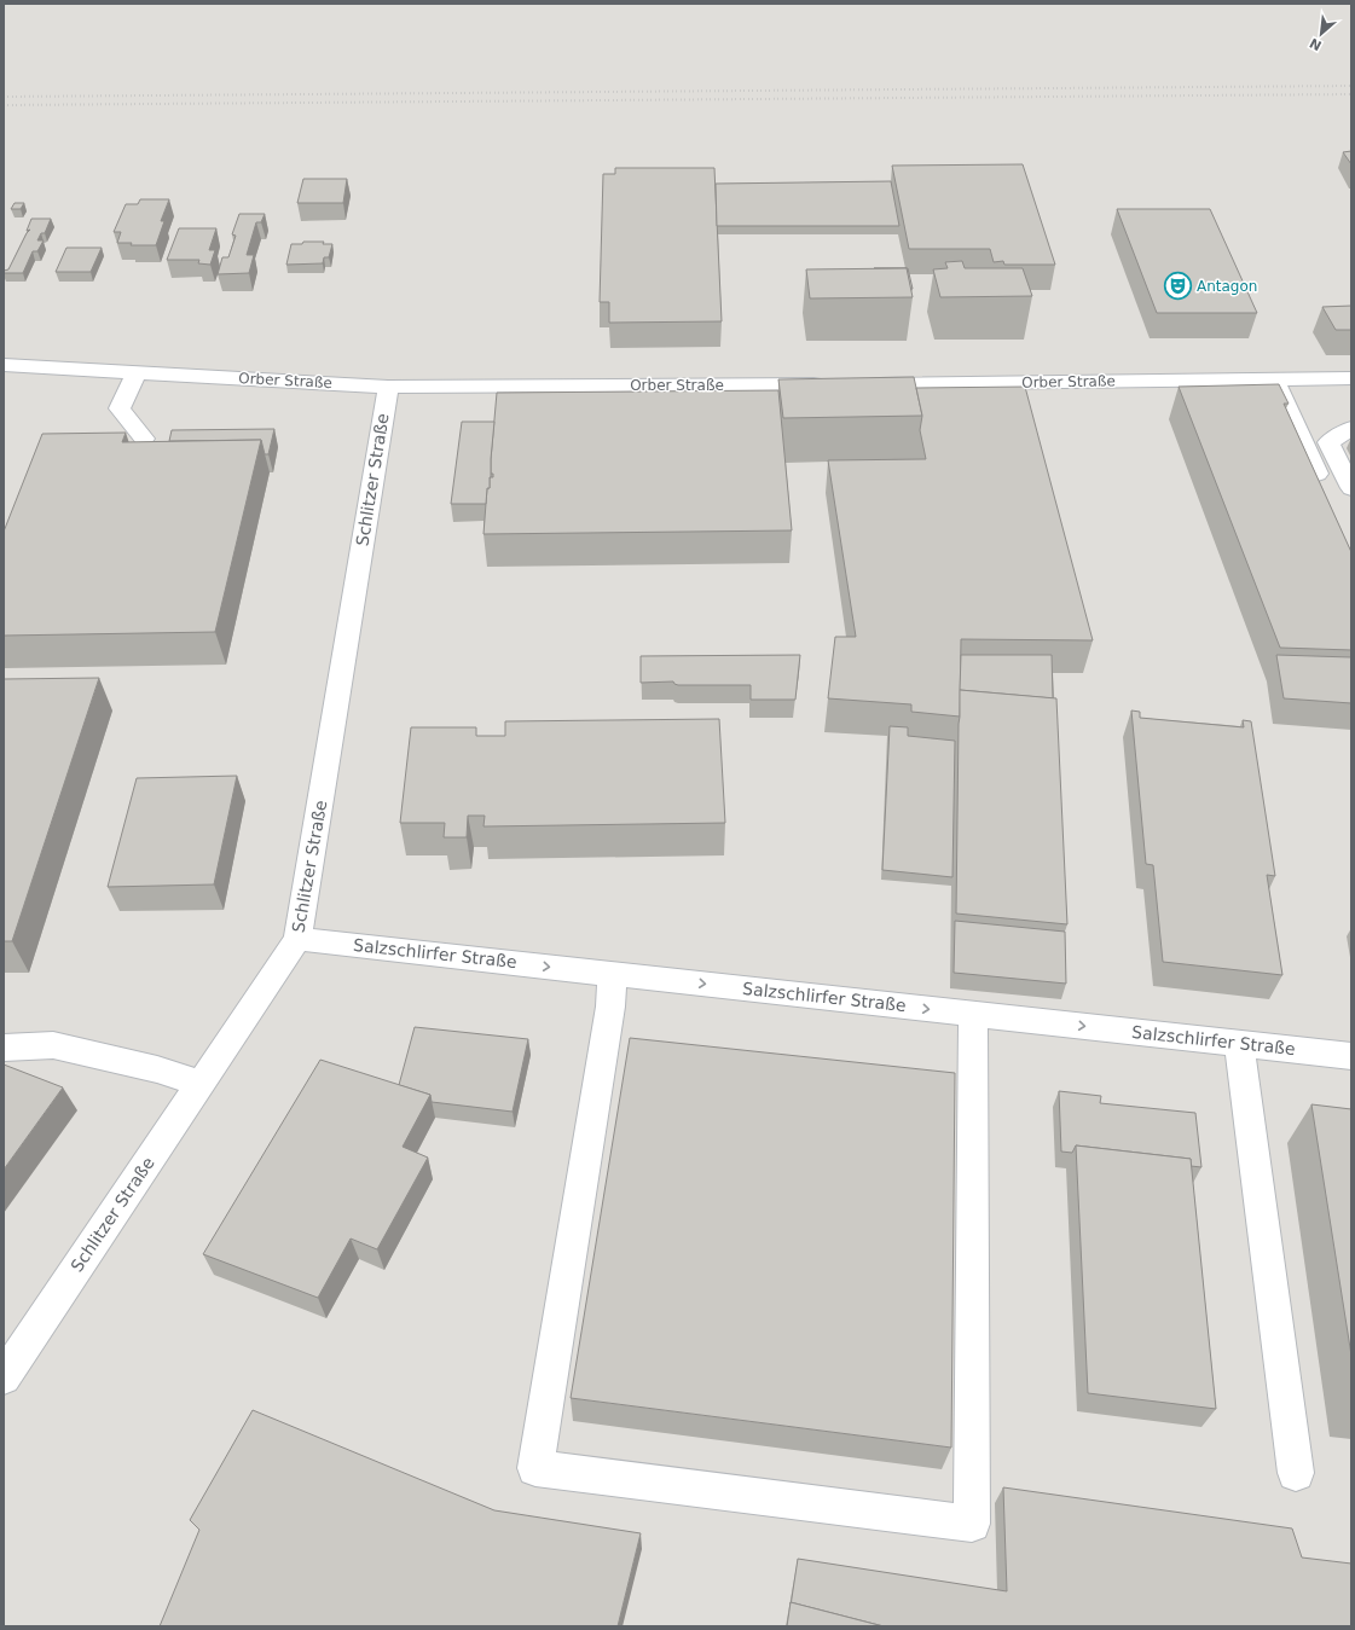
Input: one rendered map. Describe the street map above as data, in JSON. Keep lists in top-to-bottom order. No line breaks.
{"streets":{"street":["Orber Straße","Schlitzer Straße","Salzschlirfer Straße"]},"crossings":[["Orber Straße","Schlitzer Straße"],["Schlitzer Straße","Salzschlirfer Straße"]],"one_way":["Salzschlirfer Straße"],"places":{"theatre":["Antagon"]},"north":"bottom left"}
